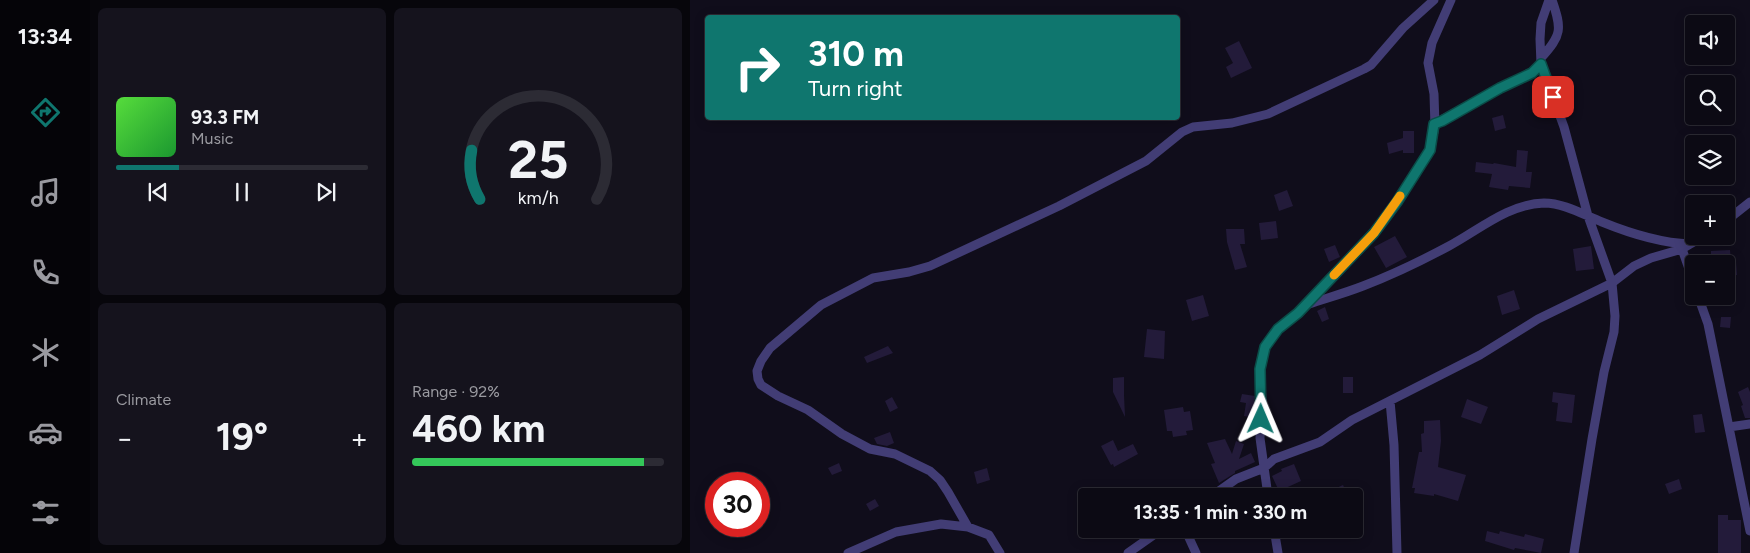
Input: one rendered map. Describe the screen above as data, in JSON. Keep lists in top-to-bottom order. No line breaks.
{"page":{"tabs":"13:34","map_buttons":["+","−"],"turn":["310 m","Turn right"],"song":["93.3 FM","Music"],"tile":["Climate",["Range · 92%","460 km"]],"heat":["−","19°","+"],"limit":"30","trip":"13:35 · 1 min · 330 m","gauge":["25","km/h"]}}
